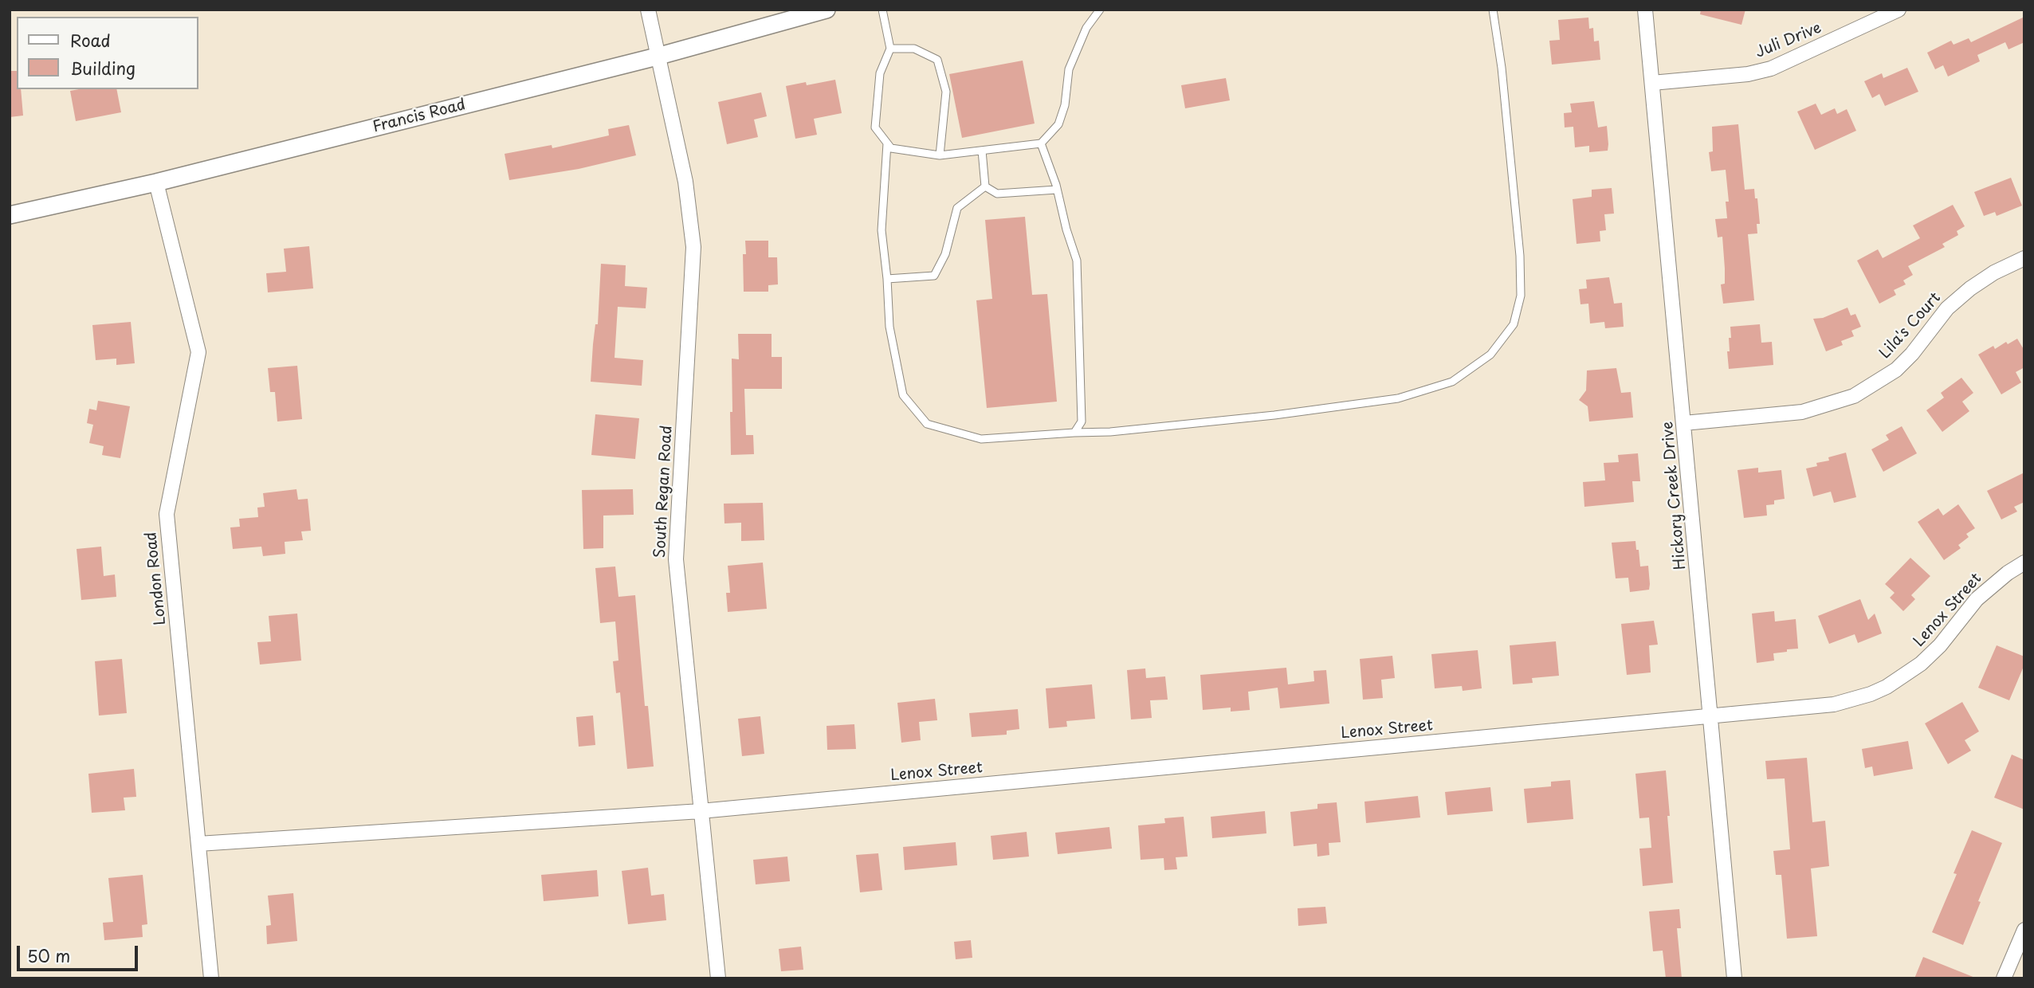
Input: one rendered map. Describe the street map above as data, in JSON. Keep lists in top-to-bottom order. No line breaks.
{"streets":{"street":["Juli Drive","Francis Road","Lila's Court","South Regan Road","Hickory Creek Drive","London Road","Lenox Street"]},"crossings":[["Juli Drive","Hickory Creek Drive"],["Francis Road","South Regan Road"],["Francis Road","London Road"],["Lila's Court","Hickory Creek Drive"],["South Regan Road","Lenox Street"],["Hickory Creek Drive","Lenox Street"],["London Road","Lenox Street"]],"legend":["Road","Building"],"scale_bar":"50 m"}
